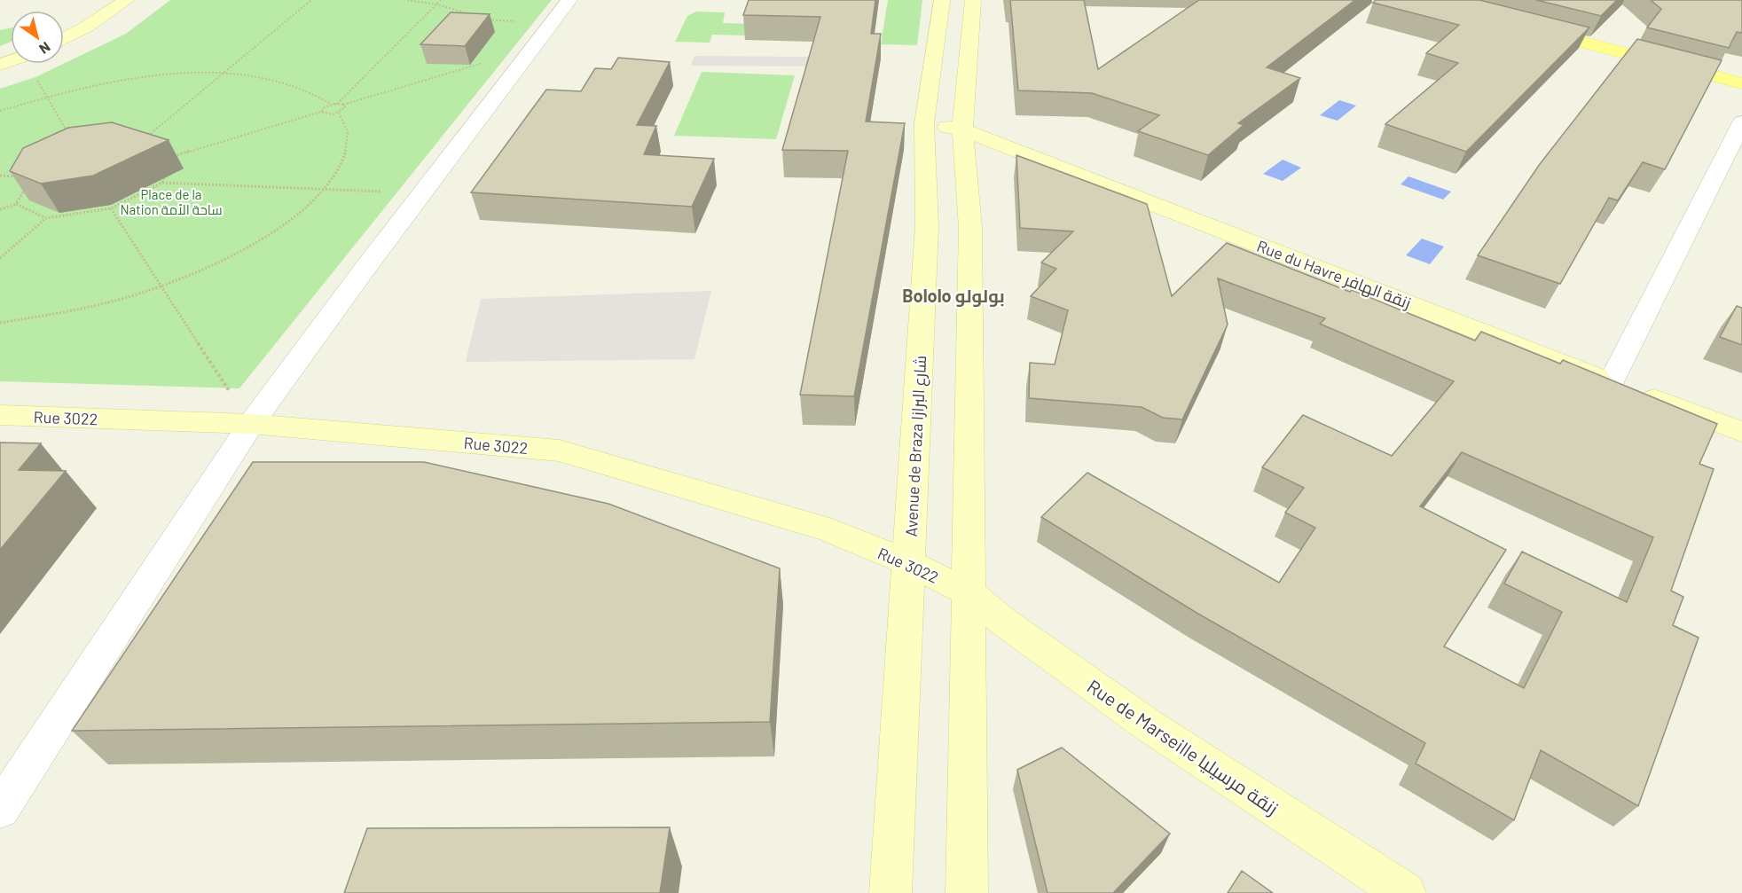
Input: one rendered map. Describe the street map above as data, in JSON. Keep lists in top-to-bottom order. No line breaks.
{"streets":{"main road":["Rue du Havre زنقة الهافر","Rue 3022","Avenue de Braza شارع البرازا","Rue de Marseille زنقة مرسيليا"]},"crossings":[["Rue du Havre زنقة الهافر","Avenue de Braza شارع البرازا"],["Rue 3022","Avenue de Braza شارع البرازا"],["Rue 3022","Rue de Marseille زنقة مرسيليا"]],"districts":["Bololo بولولو"],"parks":["Place de la Nation ساحة الأمة"],"north":"bottom right"}
